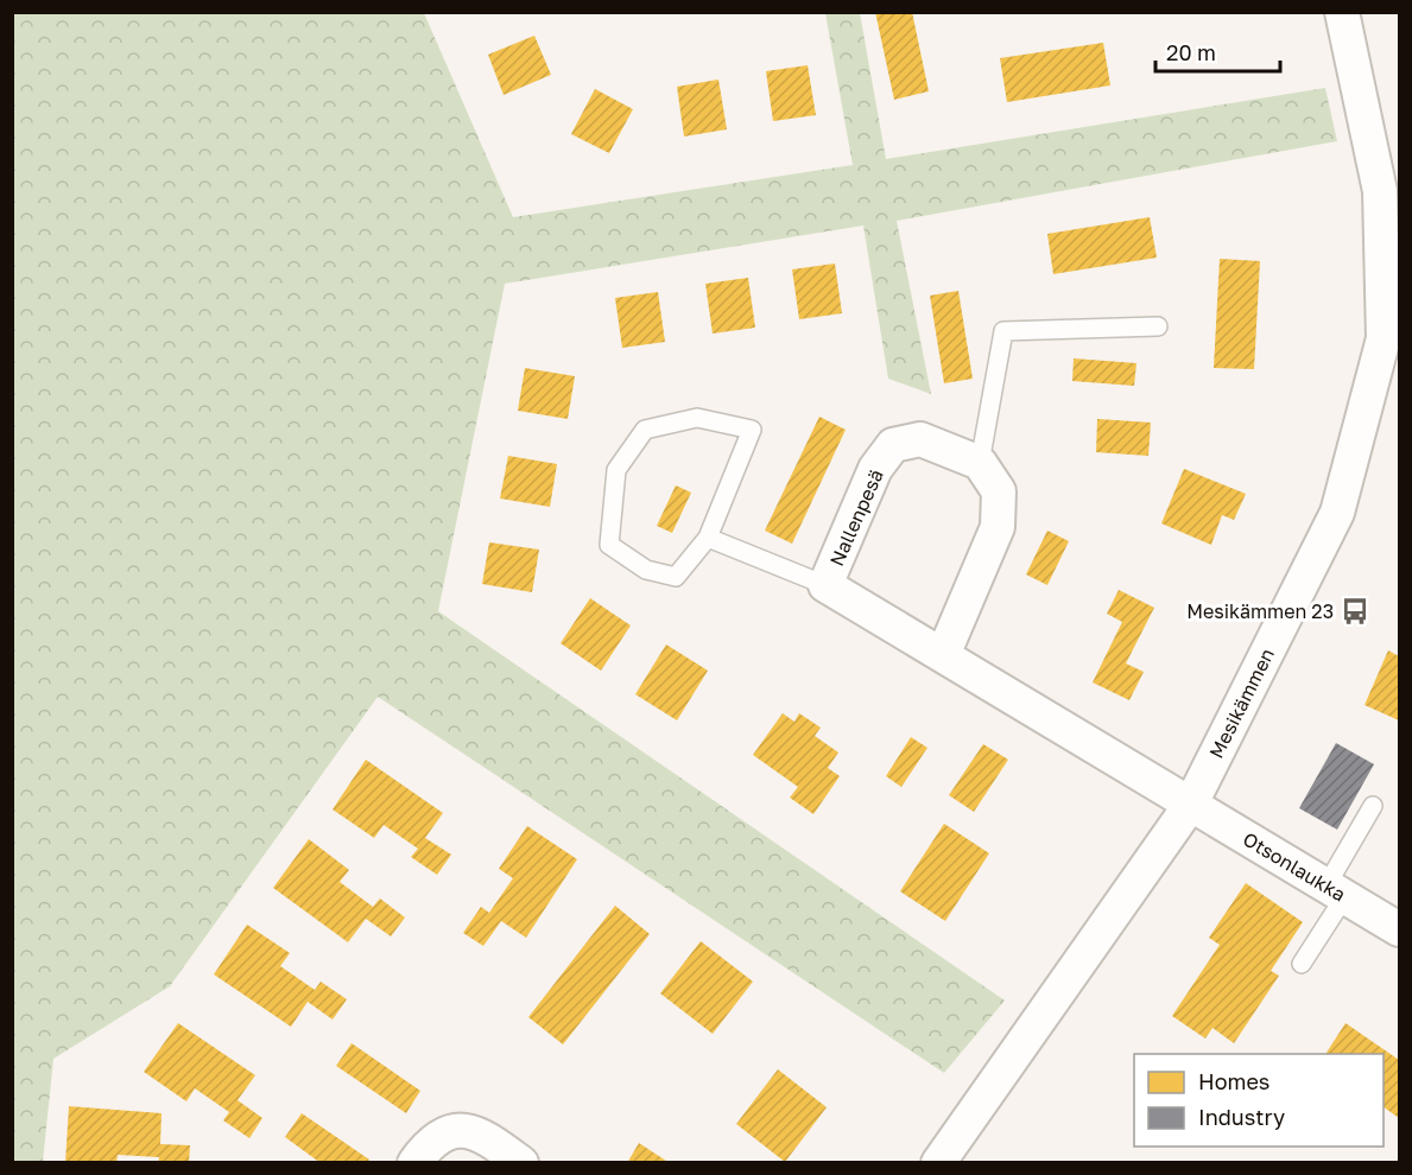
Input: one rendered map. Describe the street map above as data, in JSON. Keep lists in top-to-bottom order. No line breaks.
{"streets":{"street":["Nallenpesä","Mesikämmen","Otsonlaukka"]},"crossings":[["Nallenpesä","Mesikämmen"],["Nallenpesä","Otsonlaukka"],["Mesikämmen","Otsonlaukka"]],"places":{"bus stop":["Mesikämmen 23"]},"legend":["Homes","Industry"],"scale_bar":"20 m"}
